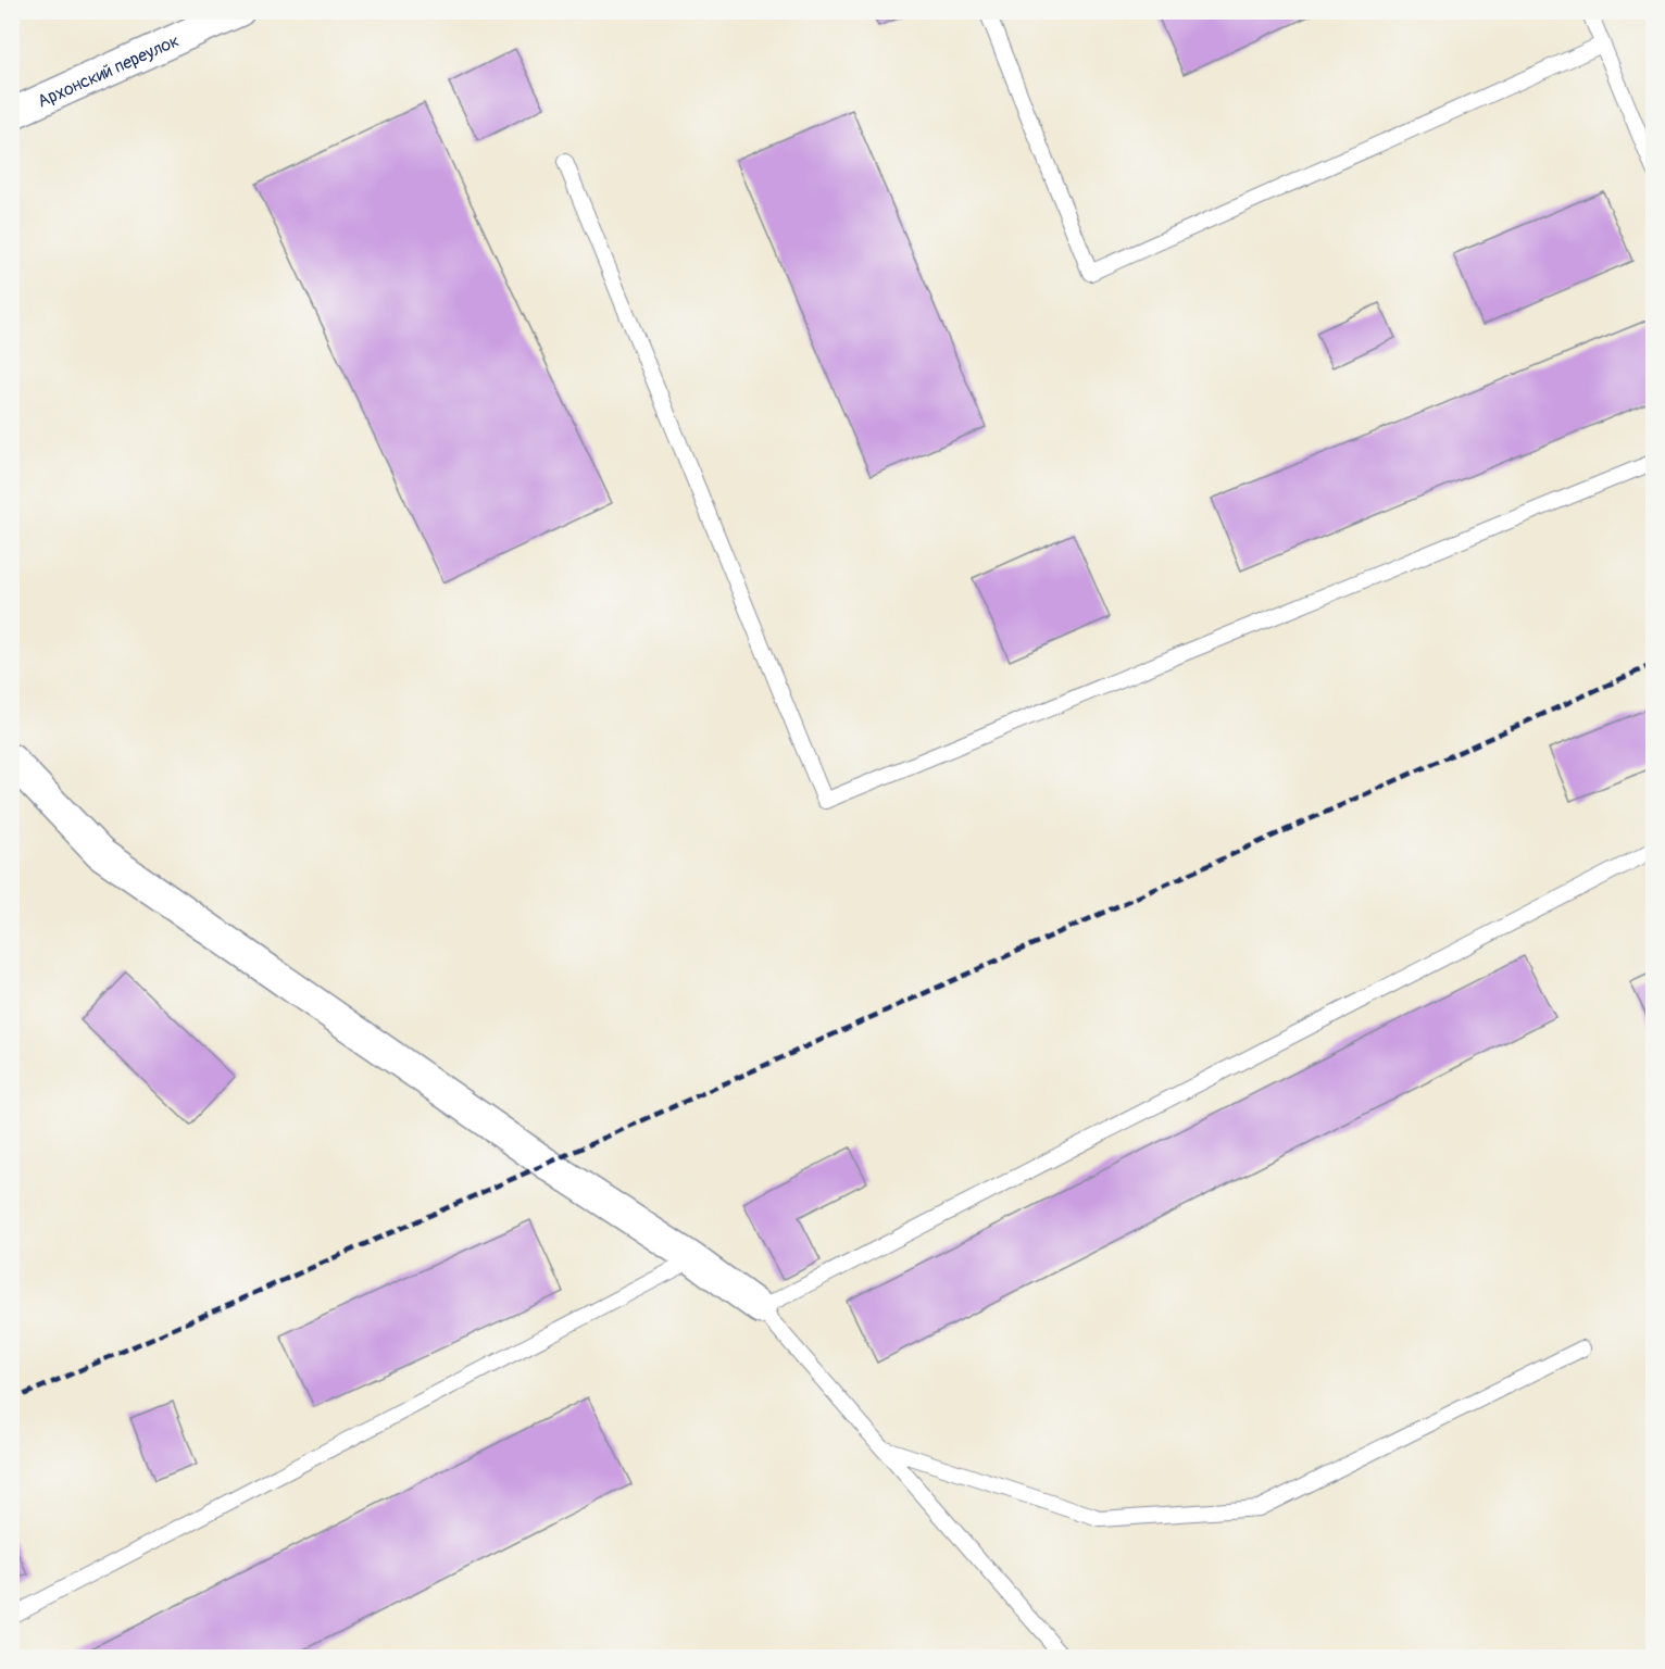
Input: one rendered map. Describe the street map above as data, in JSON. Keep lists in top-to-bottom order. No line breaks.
{"streets":{"street":["Архонский переулок"]}}
